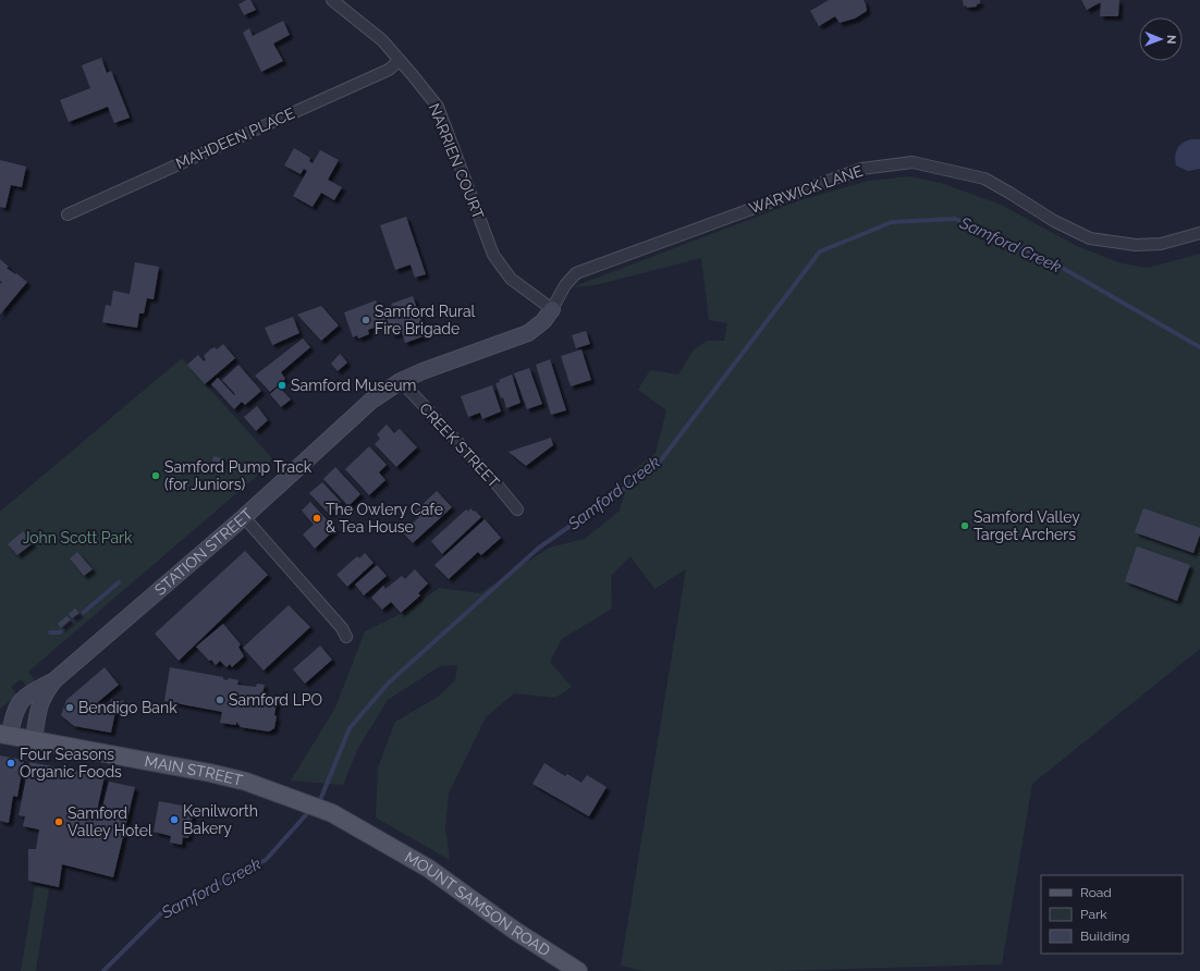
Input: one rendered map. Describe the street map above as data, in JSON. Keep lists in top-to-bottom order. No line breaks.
{"streets":{"main road":["MAIN STREET","MOUNT SAMSON ROAD"],"street":["MAHDEEN PLACE","NARRIEN COURT","WARWICK LANE","CREEK STREET","STATION STREET"]},"crossings":[["MAHDEEN PLACE","NARRIEN COURT"],["NARRIEN COURT","WARWICK LANE"],["NARRIEN COURT","STATION STREET"],["WARWICK LANE","STATION STREET"],["CREEK STREET","STATION STREET"],["STATION STREET","MAIN STREET"],["MAIN STREET","MOUNT SAMSON ROAD"]],"water":["Samford Creek"],"parks":["John Scott Park"],"places":["Samford Rural Fire Brigade","Samford Museum","Samford Pump Track (for Juniors)","The Owlery Cafe & Tea House","Samford Valley Target Archers","Samford LPO","Bendigo Bank","Four Seasons Organic Foods","Kenilworth Bakery","Samford Valley Hotel"],"legend":["Road","Park","Building"],"north":"right"}
